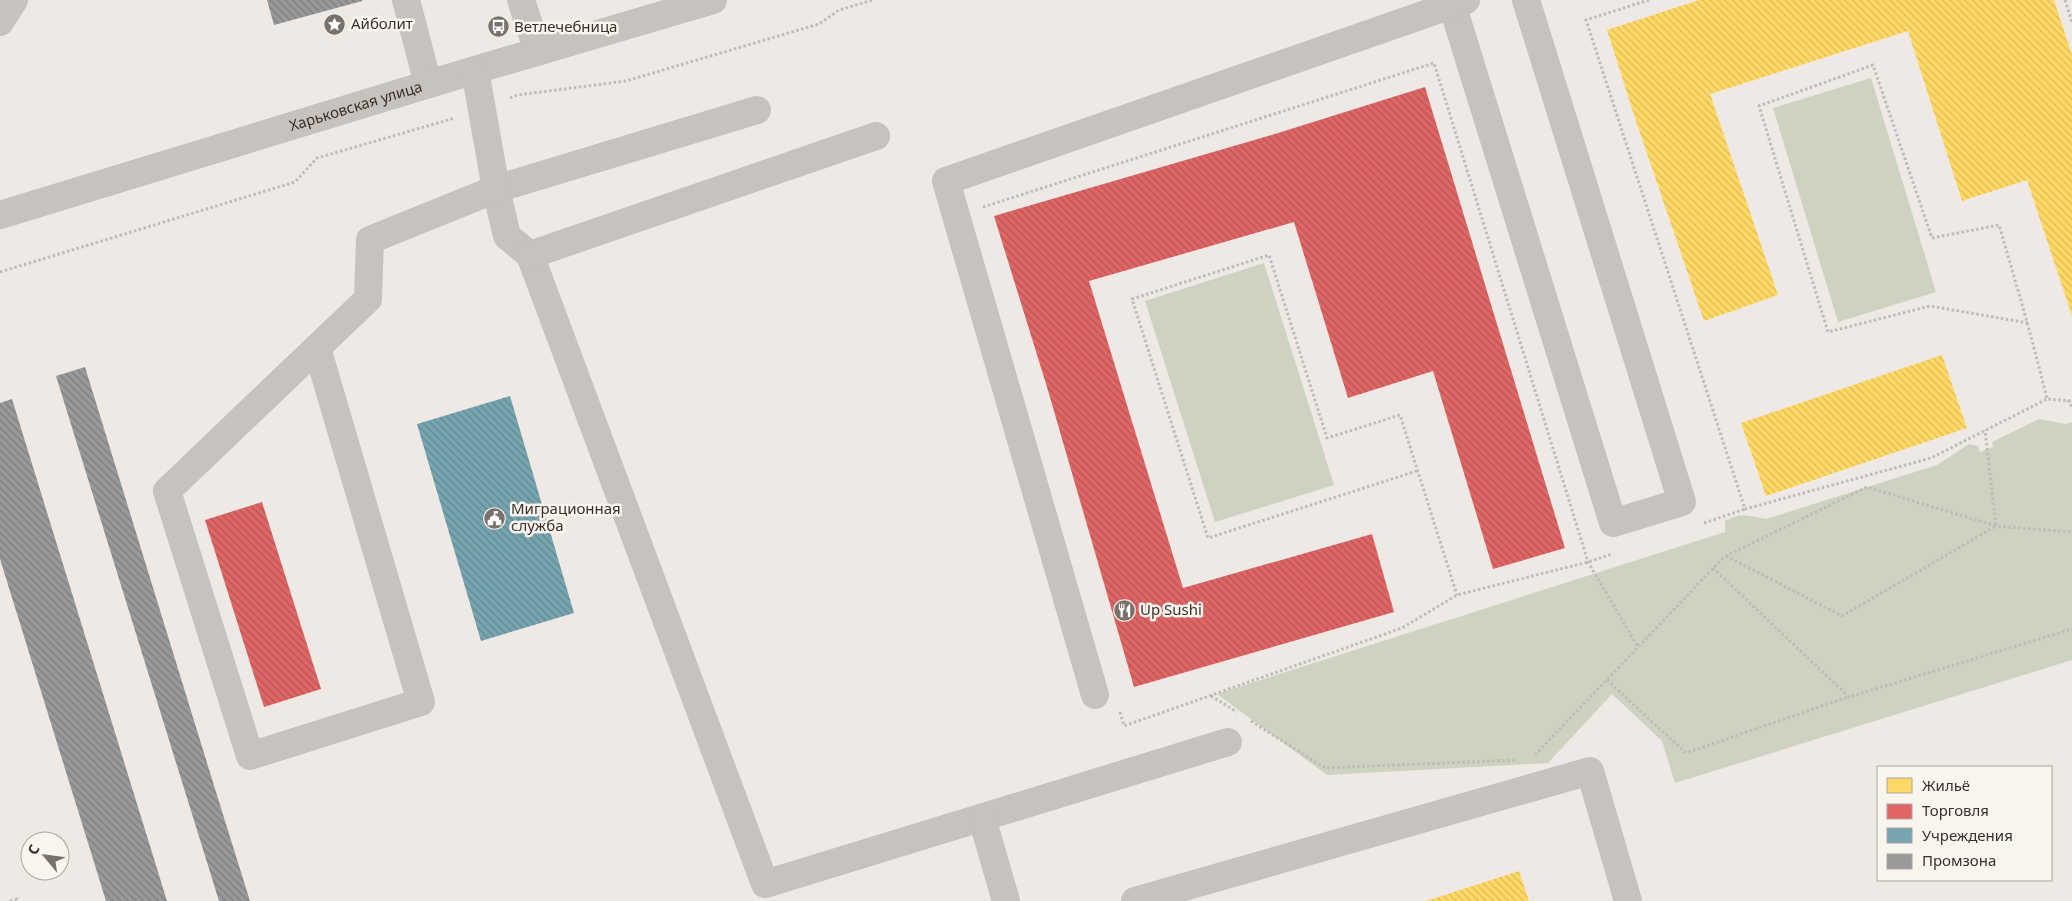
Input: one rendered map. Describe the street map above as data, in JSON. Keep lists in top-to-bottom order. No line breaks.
{"streets":{"street":["Харьковская улица"]},"places":{"place":["Айболит"],"bus stop":["Ветлечебница"],"public building":["Миграционная служба"],"restaurant":["Up Sushi"]},"legend":["Жильё","Торговля","Учреждения","Промзона"],"north":"top left"}
